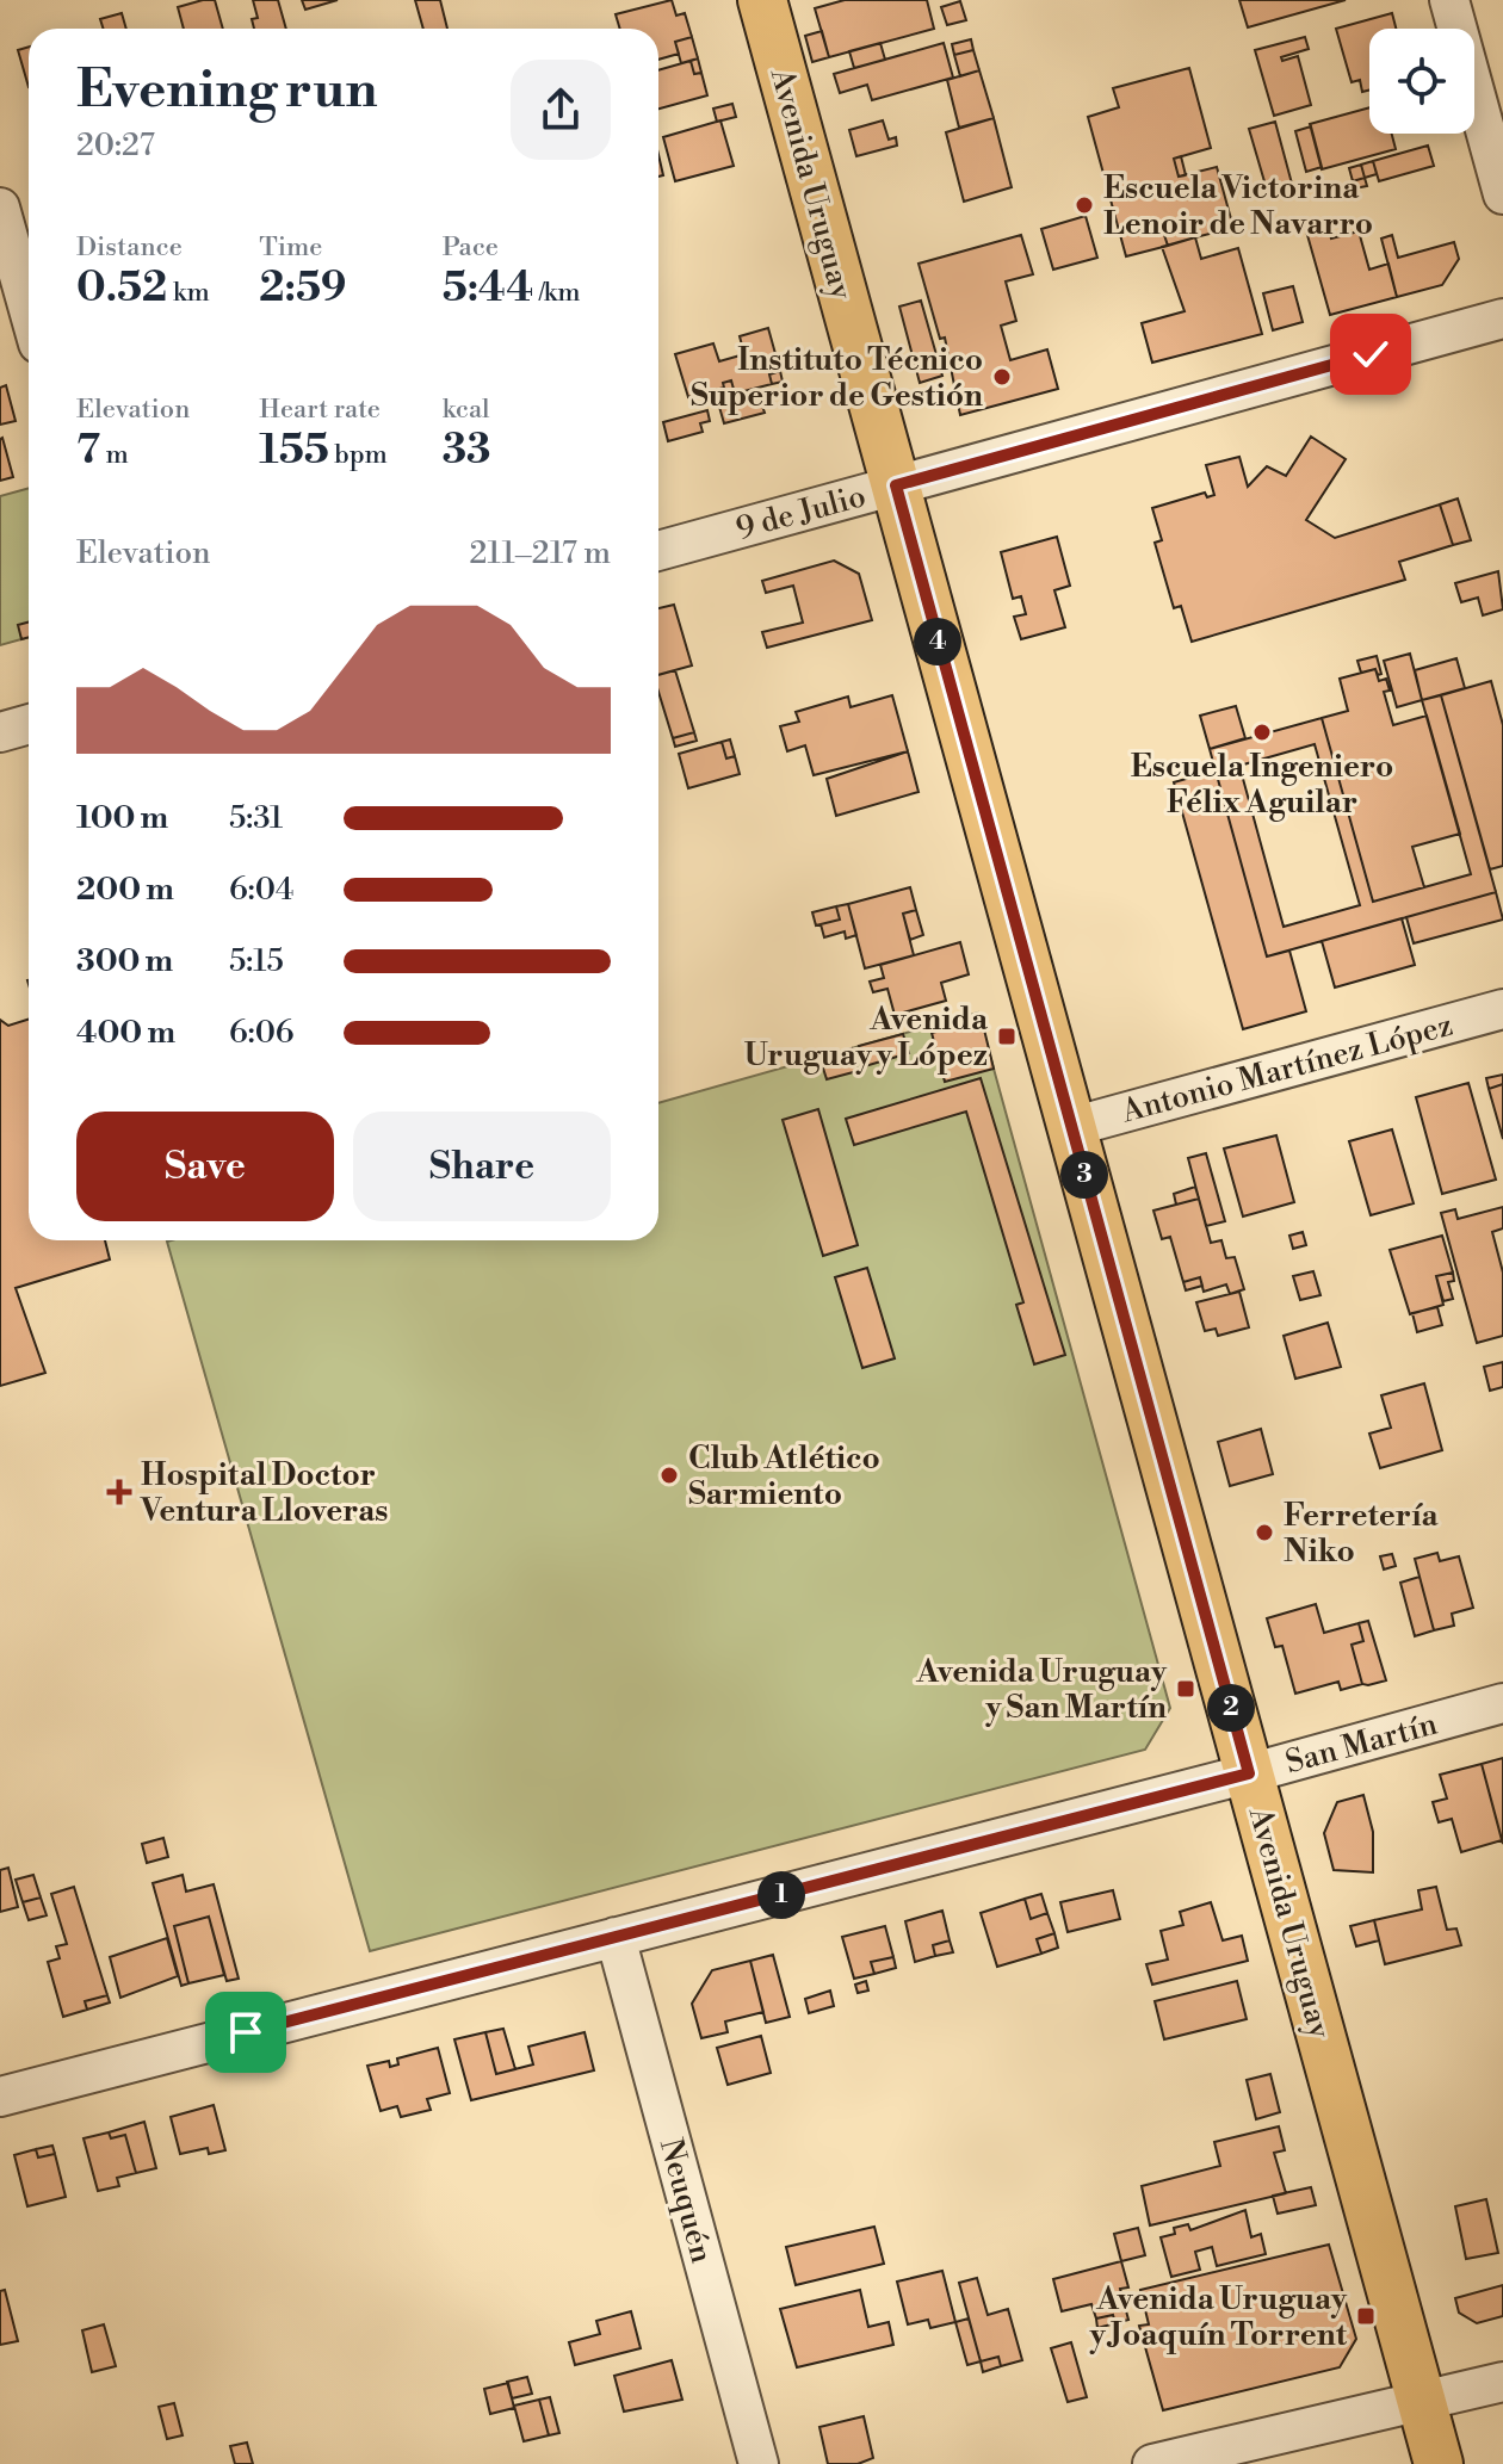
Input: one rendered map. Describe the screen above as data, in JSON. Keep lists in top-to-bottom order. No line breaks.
{"streets":{"main road":["Avenida Uruguay"],"street":["9 de Julio","Antonio Martínez López","San Martín","Neuquén"]},"crossings":[["Avenida Uruguay","9 de Julio"],["Avenida Uruguay","Antonio Martínez López"],["Avenida Uruguay","San Martín"],["San Martín","Neuquén"]],"places":{"other":["Escuela Victorina Lenoir de Navarro","Instituto Técnico Superior de Gestión","Escuela Ingeniero Félix Aguilar","Club Atlético Sarmiento","Ferretería Niko"],"transit":["Avenida Uruguay y López","Avenida Uruguay y San Martín","Avenida Uruguay y Joaquín Torrent"],"health":["Hospital Doctor Ventura Lloveras"]},"page":{"heading":["Evening run","20:27"],"stats":[["Distance","0.52 km"],["Time","2:59"],["Pace","5:44 /km"],["Elevation","7 m"],["Heart rate","155 bpm"],["kcal","33"]],"chart":["Elevation","211–217 m"],"pins":["4","3","2","1"],"list":[{"name":"100 m","note":"5:31"},{"name":"200 m","note":"6:04"},{"name":"300 m","note":"5:15"},{"name":"400 m","note":"6:06"}],"buttons":["Save","Share"]}}
